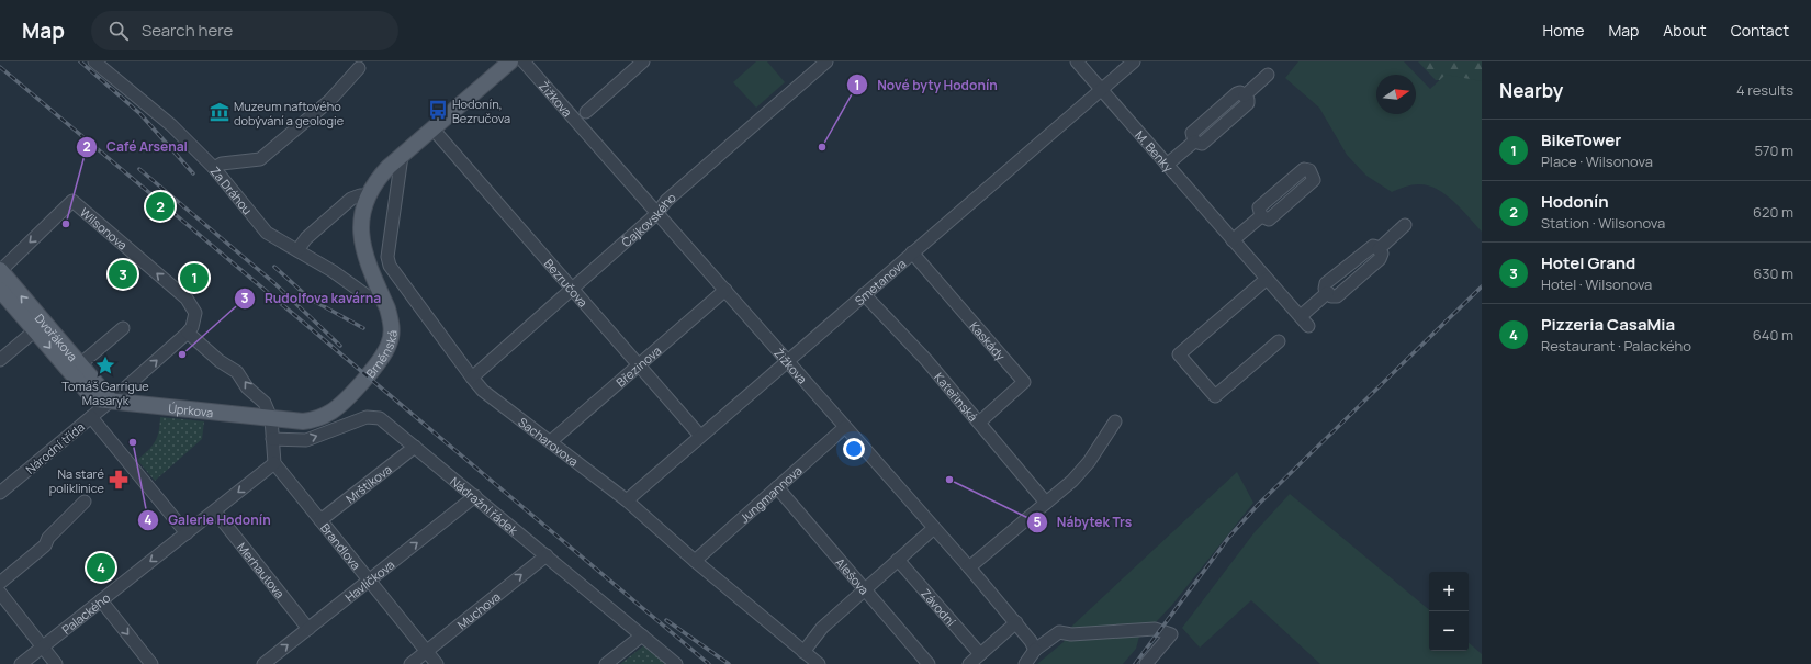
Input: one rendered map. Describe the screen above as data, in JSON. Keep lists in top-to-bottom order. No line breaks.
{"streets":{"main road":["Dvořákova","Brněnská","Úprkova"],"street":["Žižkova","M. Benky","Za Dráhou","Čajkovského","Wilsonova","Smetanova","Bezručova","Kaskády","Březinova","Kateřinská","Sacharovova","Národní třída","Mrštíkova","Jungmannova","Nádražní řádek","Brandlova","Merhautova","Alešova","Havlíčkova","Závodní","Muchova","Palackého"]},"crossings":[["Žižkova","Čajkovského"],["Žižkova","Smetanova"],["Žižkova","Březinova"],["Žižkova","Jungmannova"],["M. Benky","Smetanova"],["Za Dráhou","Brněnská"],["Čajkovského","Bezručova"],["Čajkovského","Sacharovova"],["Wilsonova","Dvořákova"],["Wilsonova","Národní třída"],["Smetanova","Bezručova"],["Smetanova","Kaskády"],["Smetanova","Kateřinská"],["Smetanova","Sacharovova"],["Bezručova","Brněnská"],["Bezručova","Březinova"],["Dvořákova","Úprkova"],["Dvořákova","Národní třída"],["Kaskády","Kateřinská"],["Brněnská","Úprkova"],["Brněnská","Sacharovova"],["Březinova","Sacharovova"],["Úprkova","Národní třída"],["Sacharovova","Jungmannova"],["Mrštíkova","Nádražní řádek"],["Mrštíkova","Brandlova"],["Jungmannova","Alešova"],["Nádražní řádek","Havlíčkova"],["Nádražní řádek","Muchova"],["Brandlova","Havlíčkova"],["Brandlova","Muchova"],["Brandlova","Palackého"],["Merhautova","Havlíčkova"],["Merhautova","Palackého"]],"one_way":["Havlíčkova","Muchova","Palackého"],"places":{"bus stop":["Hodonín, Bezručova"],"museum":["Muzeum naftového dobývání a geologie"],"other":["Nové byty Hodonín","Café Arsenal","Rudolfova kavárna","Galerie Hodonín","Nábytek Trs"],"place":["Tomáš Garrigue Masaryk"],"pharmacy":["Na staré poliklinice"]},"north":"right","page":{"header":"Map","search":"Search here","nav":["Home","Map","About","Contact"],"heading":["Nearby","4 results"],"list":[{"mark":"1","name":"BikeTower","note":"Place · Wilsonova","value":"570 m"},{"mark":"2","name":"Hodonín","note":"Station · Wilsonova","value":"620 m"},{"mark":"3","name":"Hotel Grand","note":"Hotel · Wilsonova","value":"630 m"},{"mark":"4","name":"Pizzeria CasaMia","note":"Restaurant · Palackého","value":"640 m"}],"pins":["2","3","1","4"],"map_buttons":["+","−"]}}
